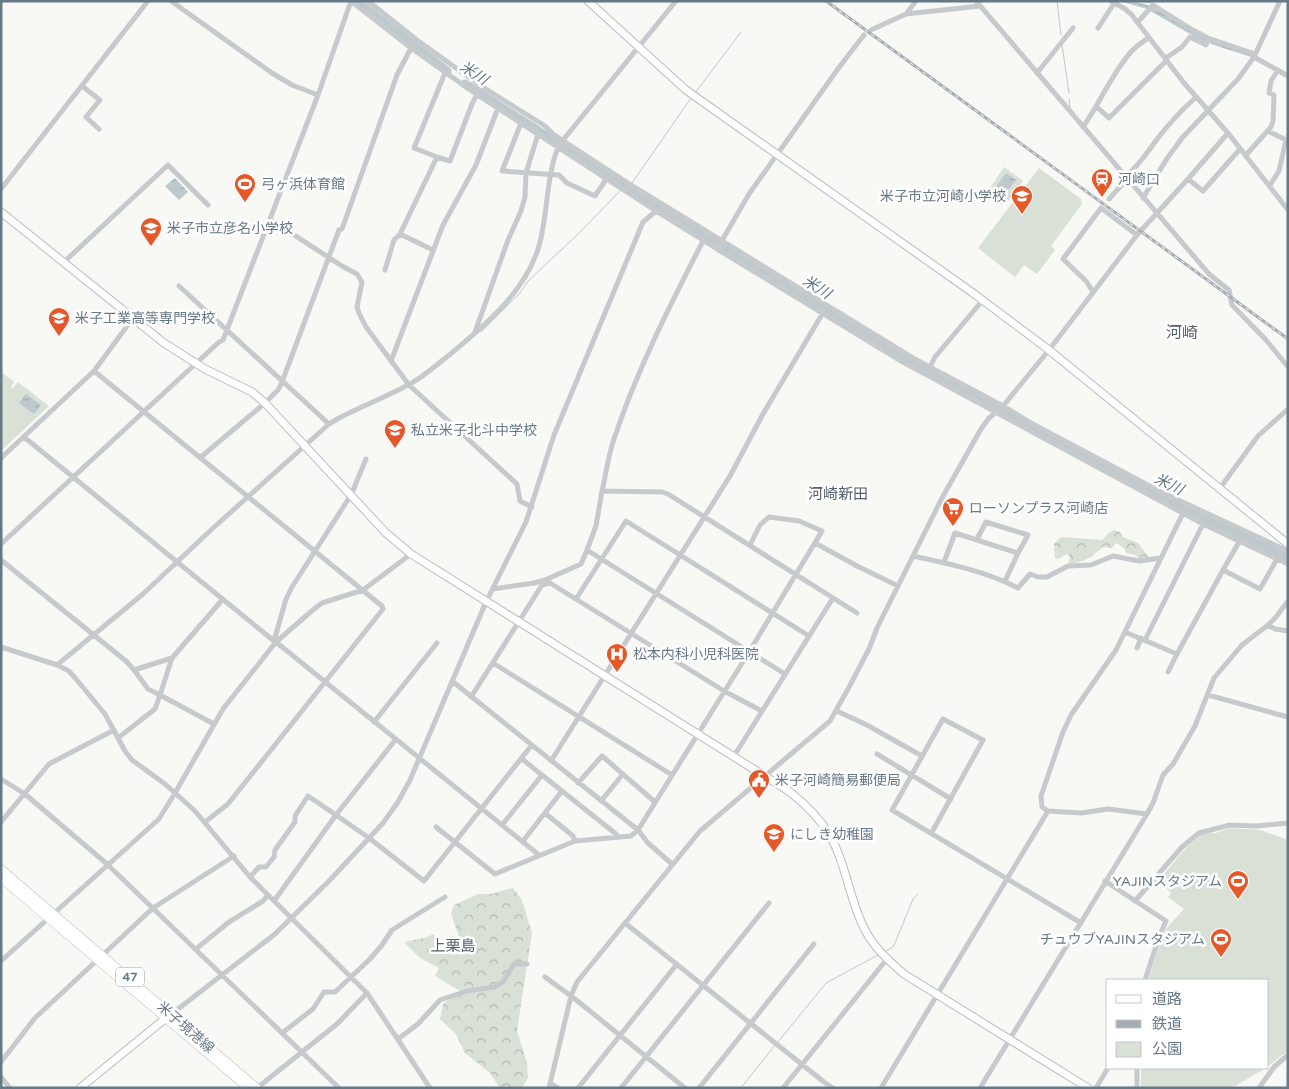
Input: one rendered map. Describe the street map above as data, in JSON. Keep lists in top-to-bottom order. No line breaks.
{"streets":{"main road":["47","米子境港線"]},"districts":["河崎","河崎新田","上栗島"],"water":["米川"],"places":{"station":["河崎口"],"sports":["弓ヶ浜体育館","YAJINスタジアム","チュウブYAJINスタジアム"],"school or university":["米子市立河崎小学校","米子市立彦名小学校","米子工業高等専門学校","私立米子北斗中学校","にしき幼稚園"],"supermarket":["ローソンプラス河崎店"],"hospital":["松本内科小児科医院"],"public building":["米子河崎簡易郵便局"]},"legend":["道路","鉄道","公園"]}
